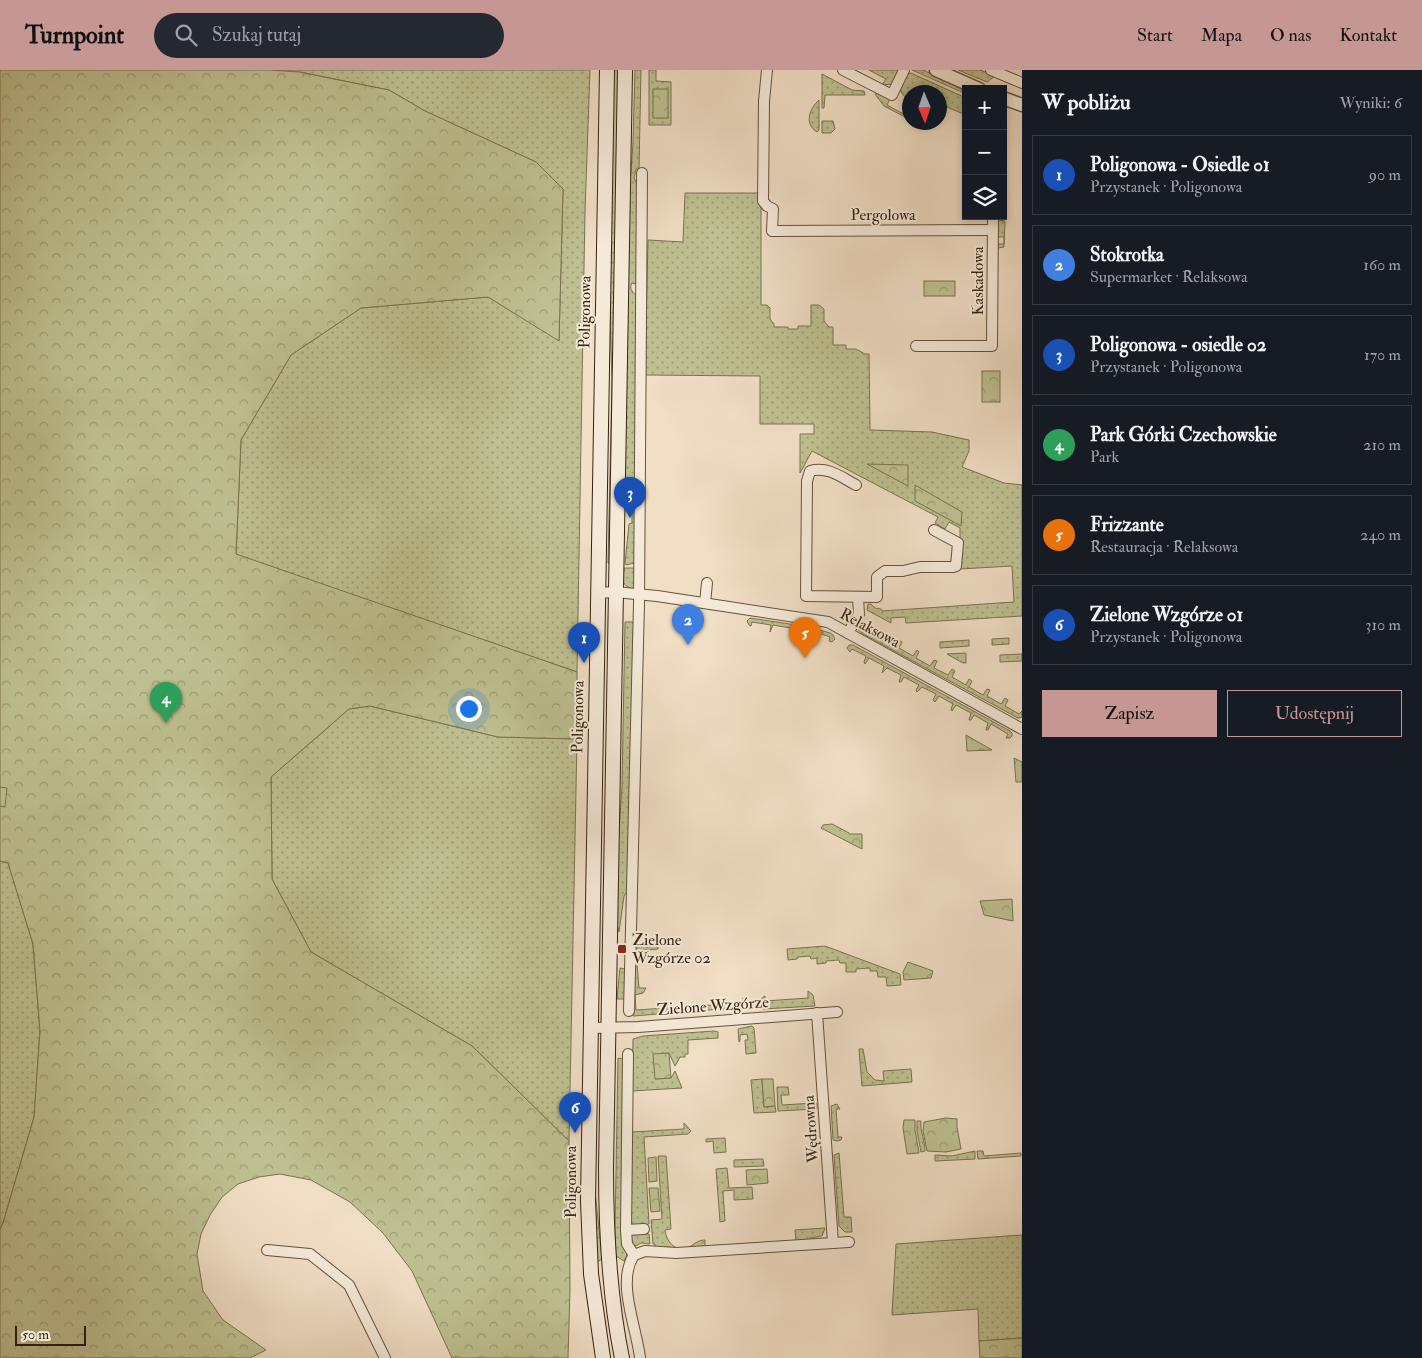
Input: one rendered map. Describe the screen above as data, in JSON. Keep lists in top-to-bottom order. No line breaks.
{"streets":{"main road":["Poligonowa"],"street":["Pergolowa","Kaskadowa","Relaksowa","Zielone Wzgórze","Wędrowna"]},"crossings":[["Pergolowa","Kaskadowa"],["Poligonowa","Relaksowa"],["Poligonowa","Zielone Wzgórze"],["Zielone Wzgórze","Wędrowna"]],"places":{"transit":["Zielone Wzgórze 02"]},"scale_bar":"50 m","north":"bottom","page":{"header":"Turnpoint","search":"Szukaj tutaj","nav":["Start","Mapa","O nas","Kontakt"],"heading":["W pobliżu","Wyniki: 6"],"map_buttons":["+","−"],"list":[{"mark":"1","name":"Poligonowa - Osiedle 01","note":"Przystanek · Poligonowa","value":"90 m"},{"mark":"2","name":"Stokrotka","note":"Supermarket · Relaksowa","value":"160 m"},{"mark":"3","name":"Poligonowa - osiedle 02","note":"Przystanek · Poligonowa","value":"170 m"},{"mark":"4","name":"Park Górki Czechowskie","note":"Park","value":"210 m"},{"mark":"5","name":"Frizzante","note":"Restauracja · Relaksowa","value":"240 m"},{"mark":"6","name":"Zielone Wzgórze 01","note":"Przystanek · Poligonowa","value":"310 m"}],"pins":["3","2","5","1","4","6"],"buttons":["Zapisz","Udostępnij"],"scale":"50 m"}}
